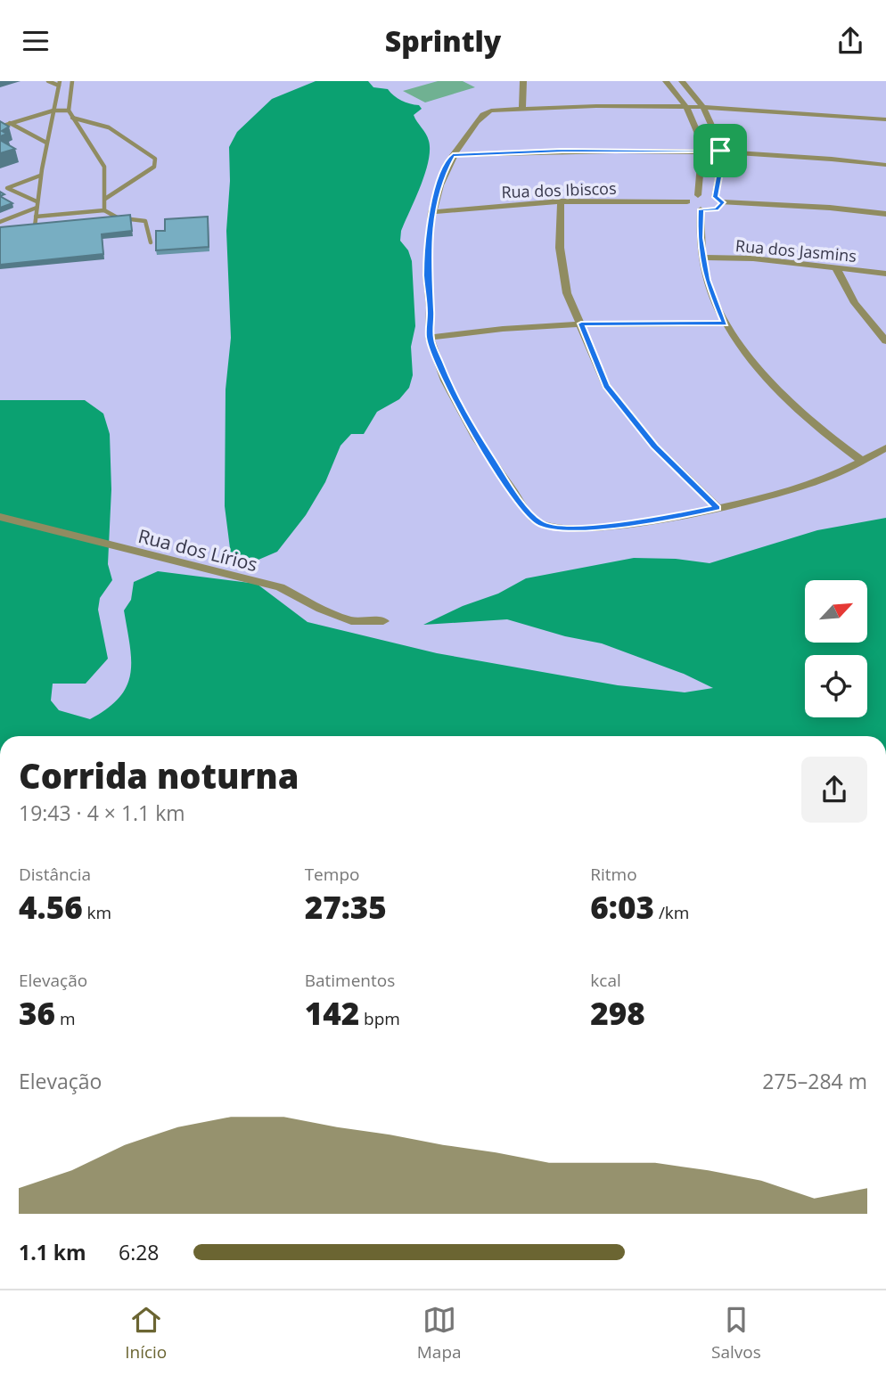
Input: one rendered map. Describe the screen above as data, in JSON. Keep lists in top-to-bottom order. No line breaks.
{"streets":{"street":["Rua dos Ibiscos","Rua dos Jasmins","Rua dos Lírios"]},"north":"top right","page":{"header":"Sprintly","heading":["Corrida noturna","19:43 · 4 × 1.1 km"],"stats":[["Distância","4.56 km"],["Tempo","27:35"],["Ritmo","6:03 /km"],["Elevação","36 m"],["Batimentos","142 bpm"],["kcal","298"]],"chart":["Elevação","275–284 m"],"list":[{"name":"1.1 km","note":"6:28"}],"tabs":["Início","Mapa","Salvos"]}}
